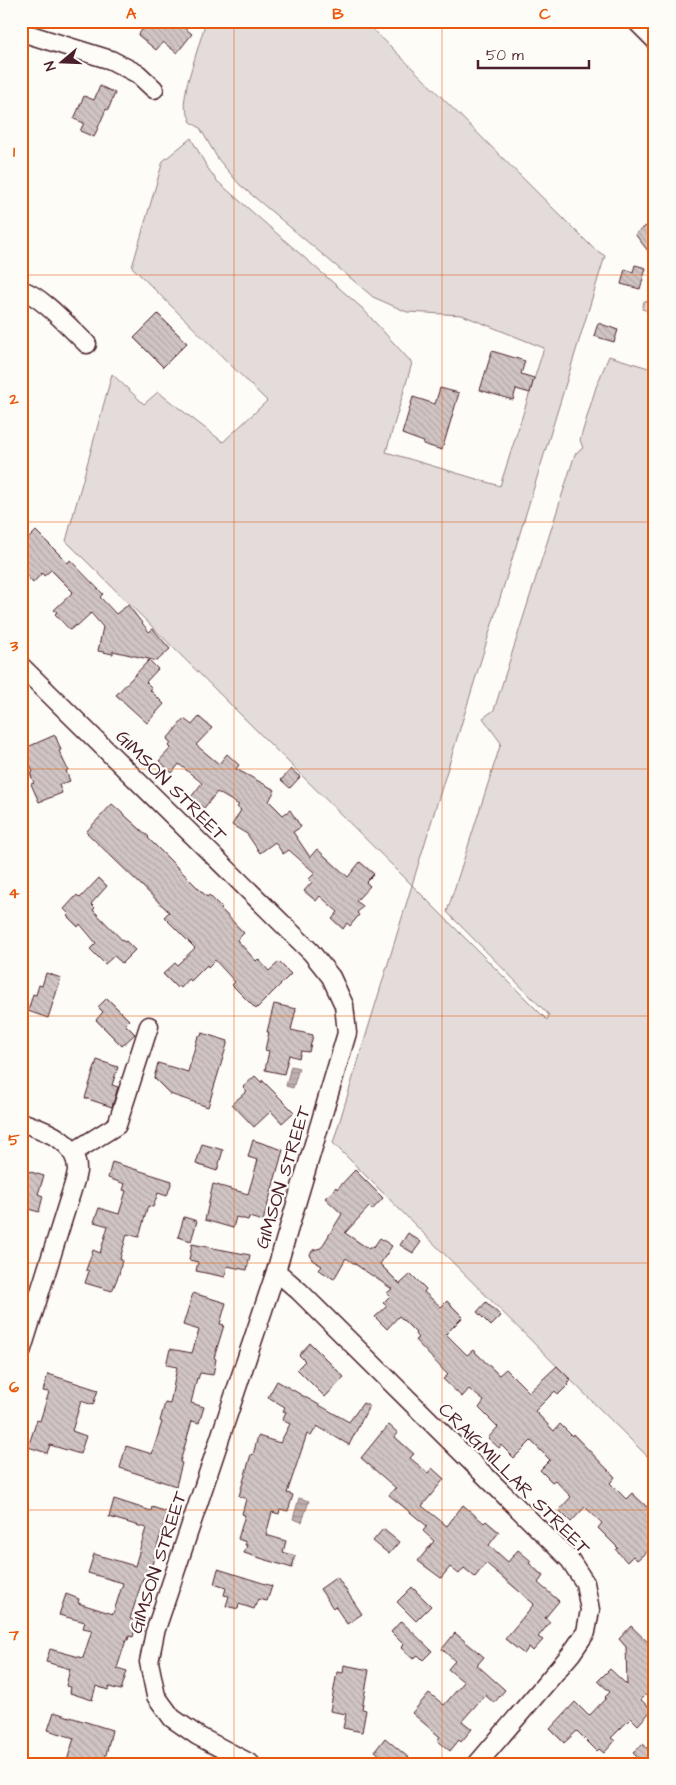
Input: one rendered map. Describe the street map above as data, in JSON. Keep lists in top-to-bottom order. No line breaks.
{"streets":{"street":["GIMSON STREET","CRAIGMILLAR STREET"]},"crossings":[["GIMSON STREET","CRAIGMILLAR STREET"]],"scale_bar":"50 m","north":"left","grid":{"columns":["A","B","C"],"rows":["1","2","3","4","5","6","7"]}}
